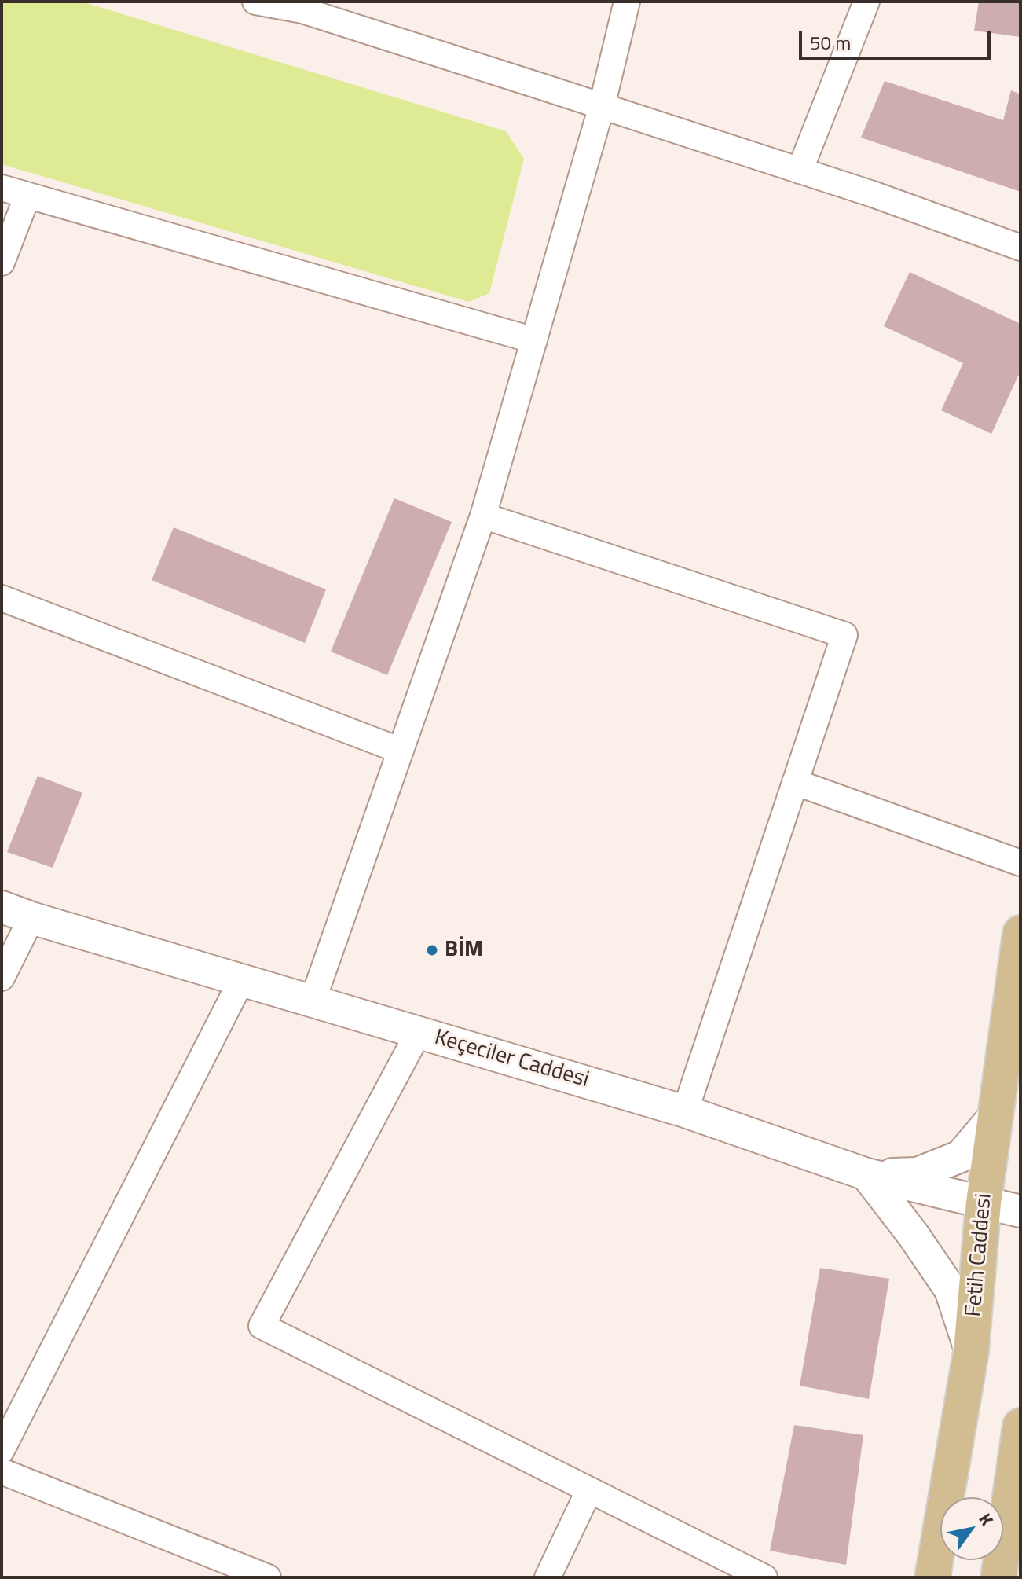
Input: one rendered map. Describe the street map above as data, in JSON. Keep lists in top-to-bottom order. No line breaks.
{"streets":{"main road":["Fetih Caddesi"],"street":["Keçeciler Caddesi"]},"crossings":[["Keçeciler Caddesi","Fetih Caddesi"]],"places":["BİM"],"scale_bar":"50 m","north":"top right"}
